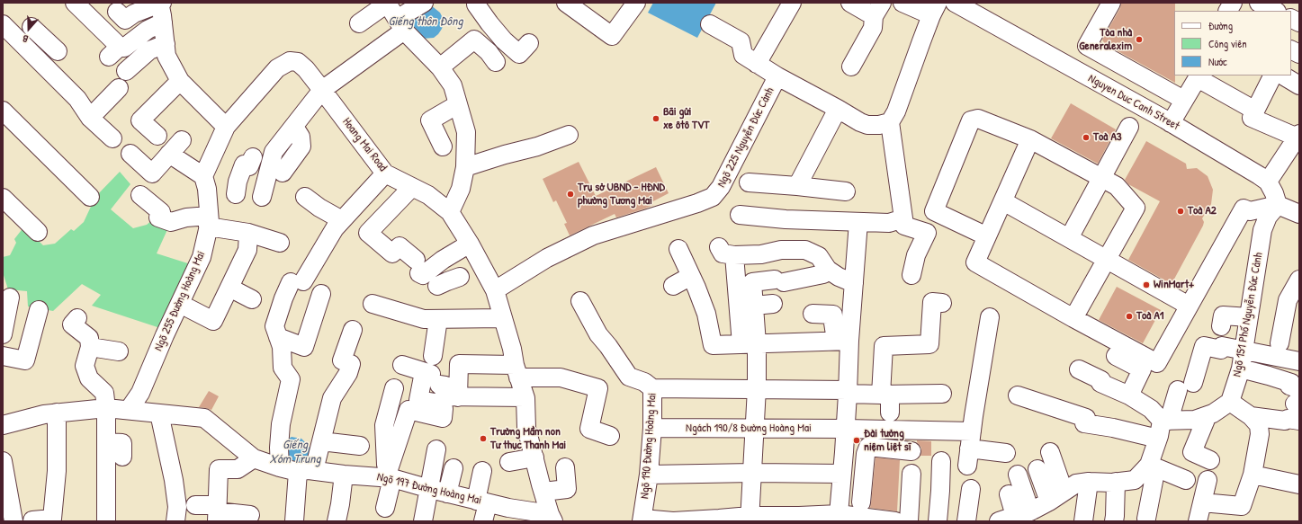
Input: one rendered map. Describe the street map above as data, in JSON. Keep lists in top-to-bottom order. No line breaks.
{"streets":{"street":["Nguyen Duc Canh Street","Ngõ 225 Nguyễn Đức Cảnh","Hoang Mai Road","Ngõ 255 Đường Hoàng Mai","Ngõ 151 Phố Nguyễn Đức Cảnh","Ngách 190/8 Đường Hoàng Mai","Ngõ 190 Đường Hoàng Mai","Ngõ 197 Đường Hoàng Mai"]},"crossings":[["Ngõ 225 Nguyễn Đức Cảnh","Hoang Mai Road"],["Hoang Mai Road","Ngõ 255 Đường Hoàng Mai"],["Hoang Mai Road","Ngõ 197 Đường Hoàng Mai"],["Ngõ 255 Đường Hoàng Mai","Ngõ 197 Đường Hoàng Mai"],["Ngách 190/8 Đường Hoàng Mai","Ngõ 190 Đường Hoàng Mai"]],"water":["Giếng thôn Đông","Giếng Xóm Trung"],"places":["Tòa nhà Generalexim","Bãi gửi xe ôtô TVT","Toà A3","Trụ sở UBND - HĐND phường Tương Mai","Toà A2","WinMart+","Toà A1","Trường Mầm non Tư thục Thanh Mai","Đài tưởng niệm liệt sĩ"],"legend":["Đường","Công viên","Nước"],"north":"bottom"}
